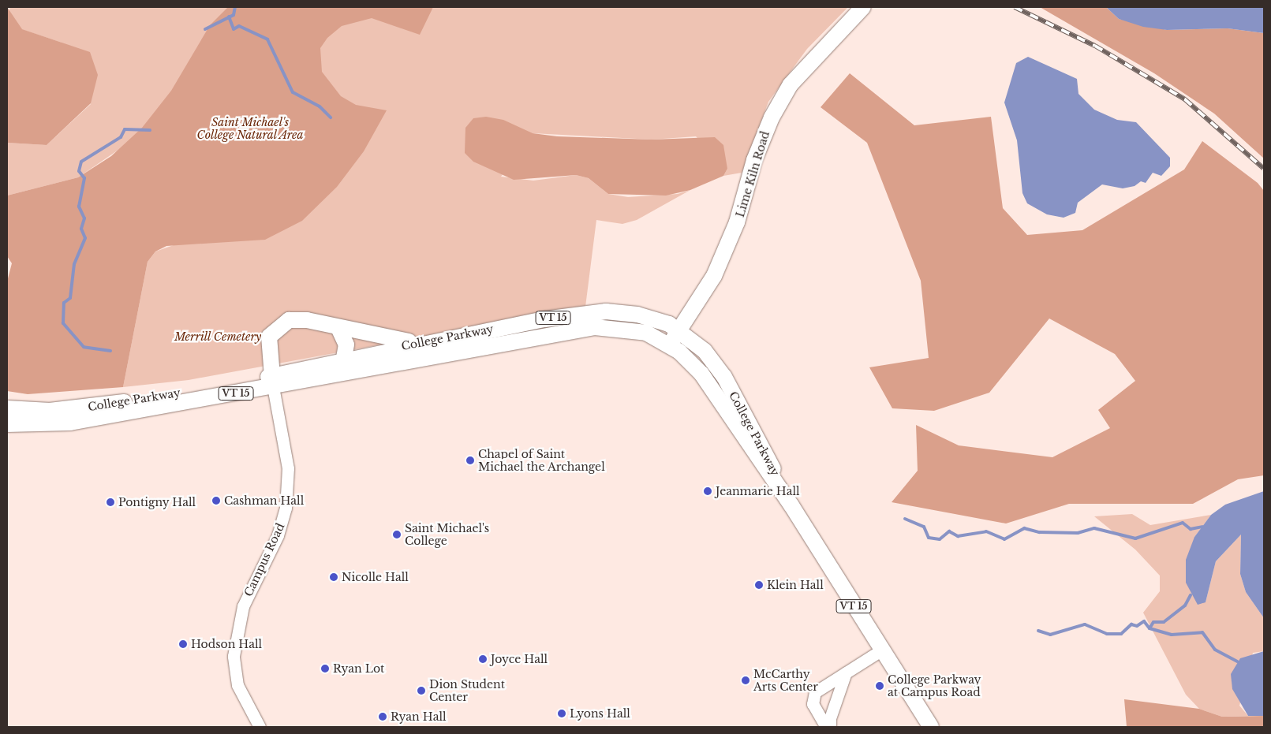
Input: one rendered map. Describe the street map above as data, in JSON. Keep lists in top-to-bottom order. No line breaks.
{"streets":{"main road":["Lime Kiln Road","VT 15","College Parkway"],"street":["Campus Road"]},"crossings":[["Lime Kiln Road","College Parkway"],["College Parkway","Campus Road"]],"parks":["Saint Michael's College Natural Area","Merrill Cemetery"],"places":["Chapel of Saint Michael the Archangel","Jeanmarie Hall","Cashman Hall","Pontigny Hall","Saint Michael's College","Nicolle Hall","Klein Hall","Hodson Hall","Joyce Hall","Ryan Lot","McCarthy Arts Center","College Parkway at Campus Road","Dion Student Center","Lyons Hall","Ryan Hall"]}
